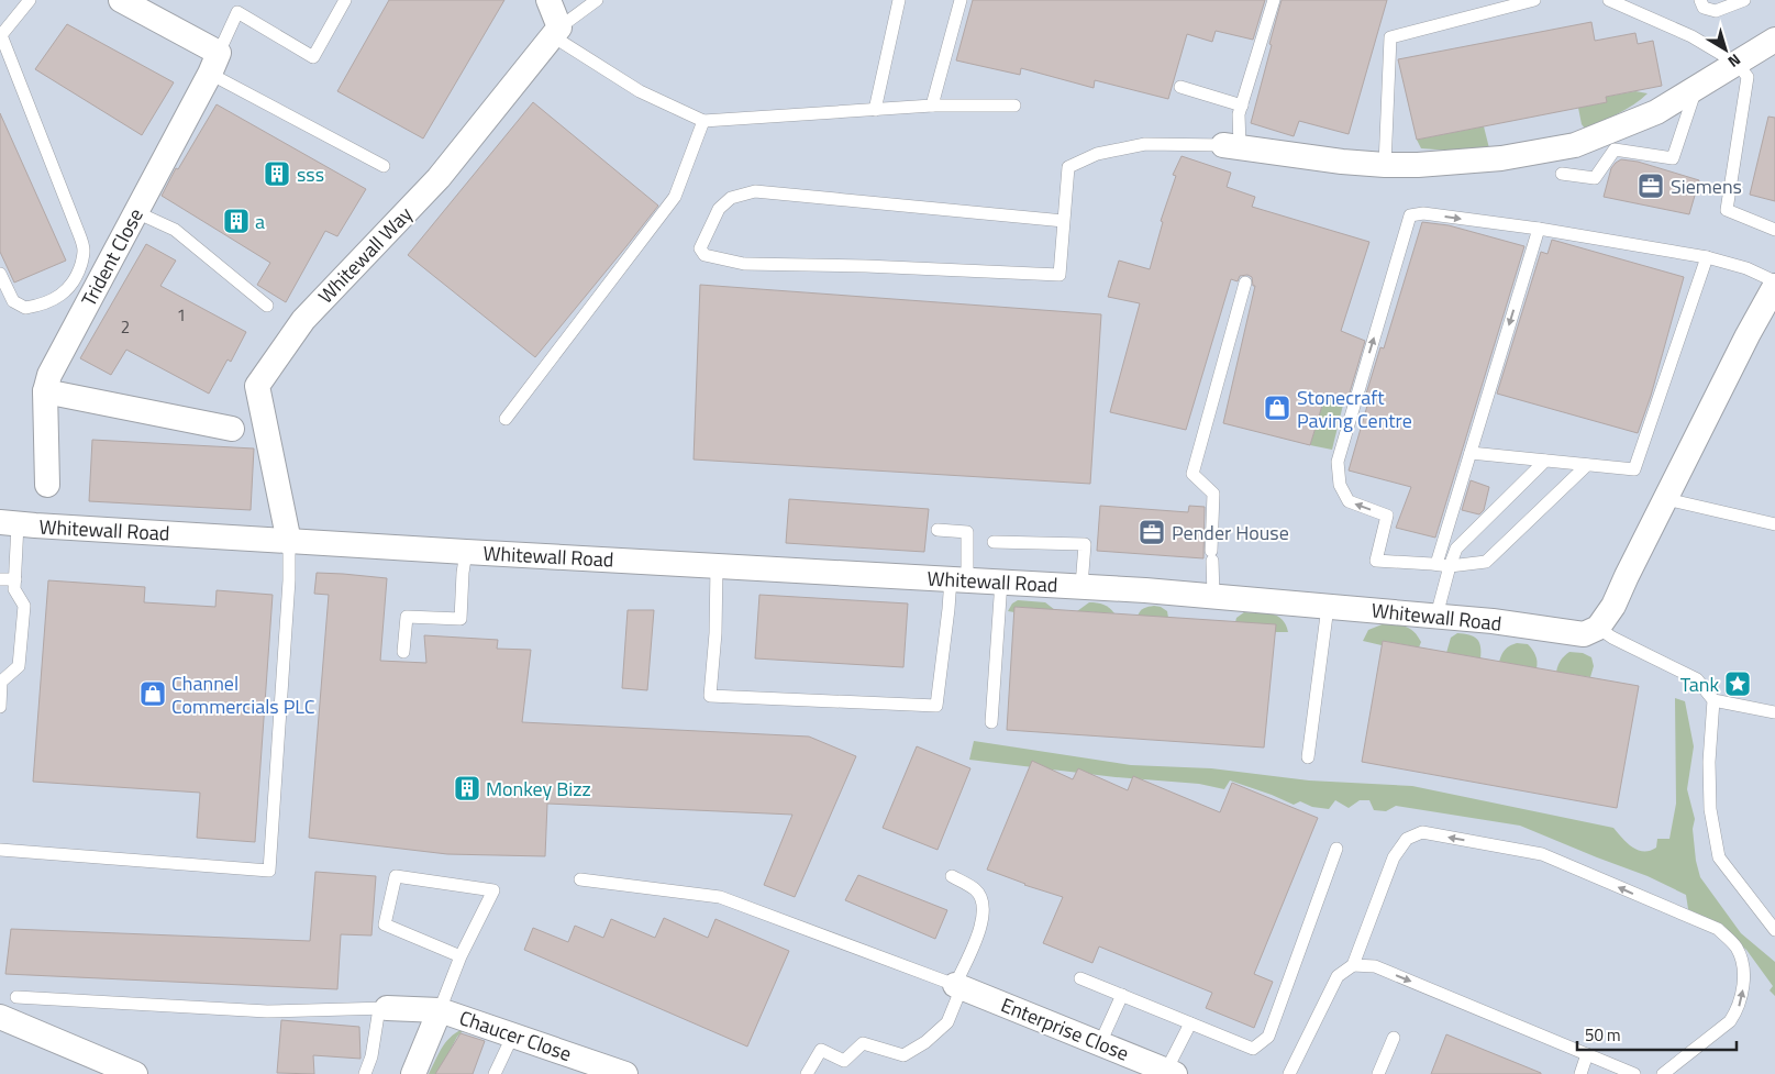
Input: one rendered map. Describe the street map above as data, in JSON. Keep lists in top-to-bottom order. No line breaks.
{"streets":{"street":["Whitewall Way","Trident Close","Whitewall Road","Enterprise Close","Chaucer Close"]},"crossings":[["Whitewall Way","Whitewall Road"]],"places":{"building":["sss","a","Monkey Bizz"],"office":["Siemens","Pender House"],"shop":["Stonecraft Paving Centre","Channel Commercials PLC"],"place":["Tank"]},"house_numbers":["1","2"],"scale_bar":"50 m","north":"bottom right"}
